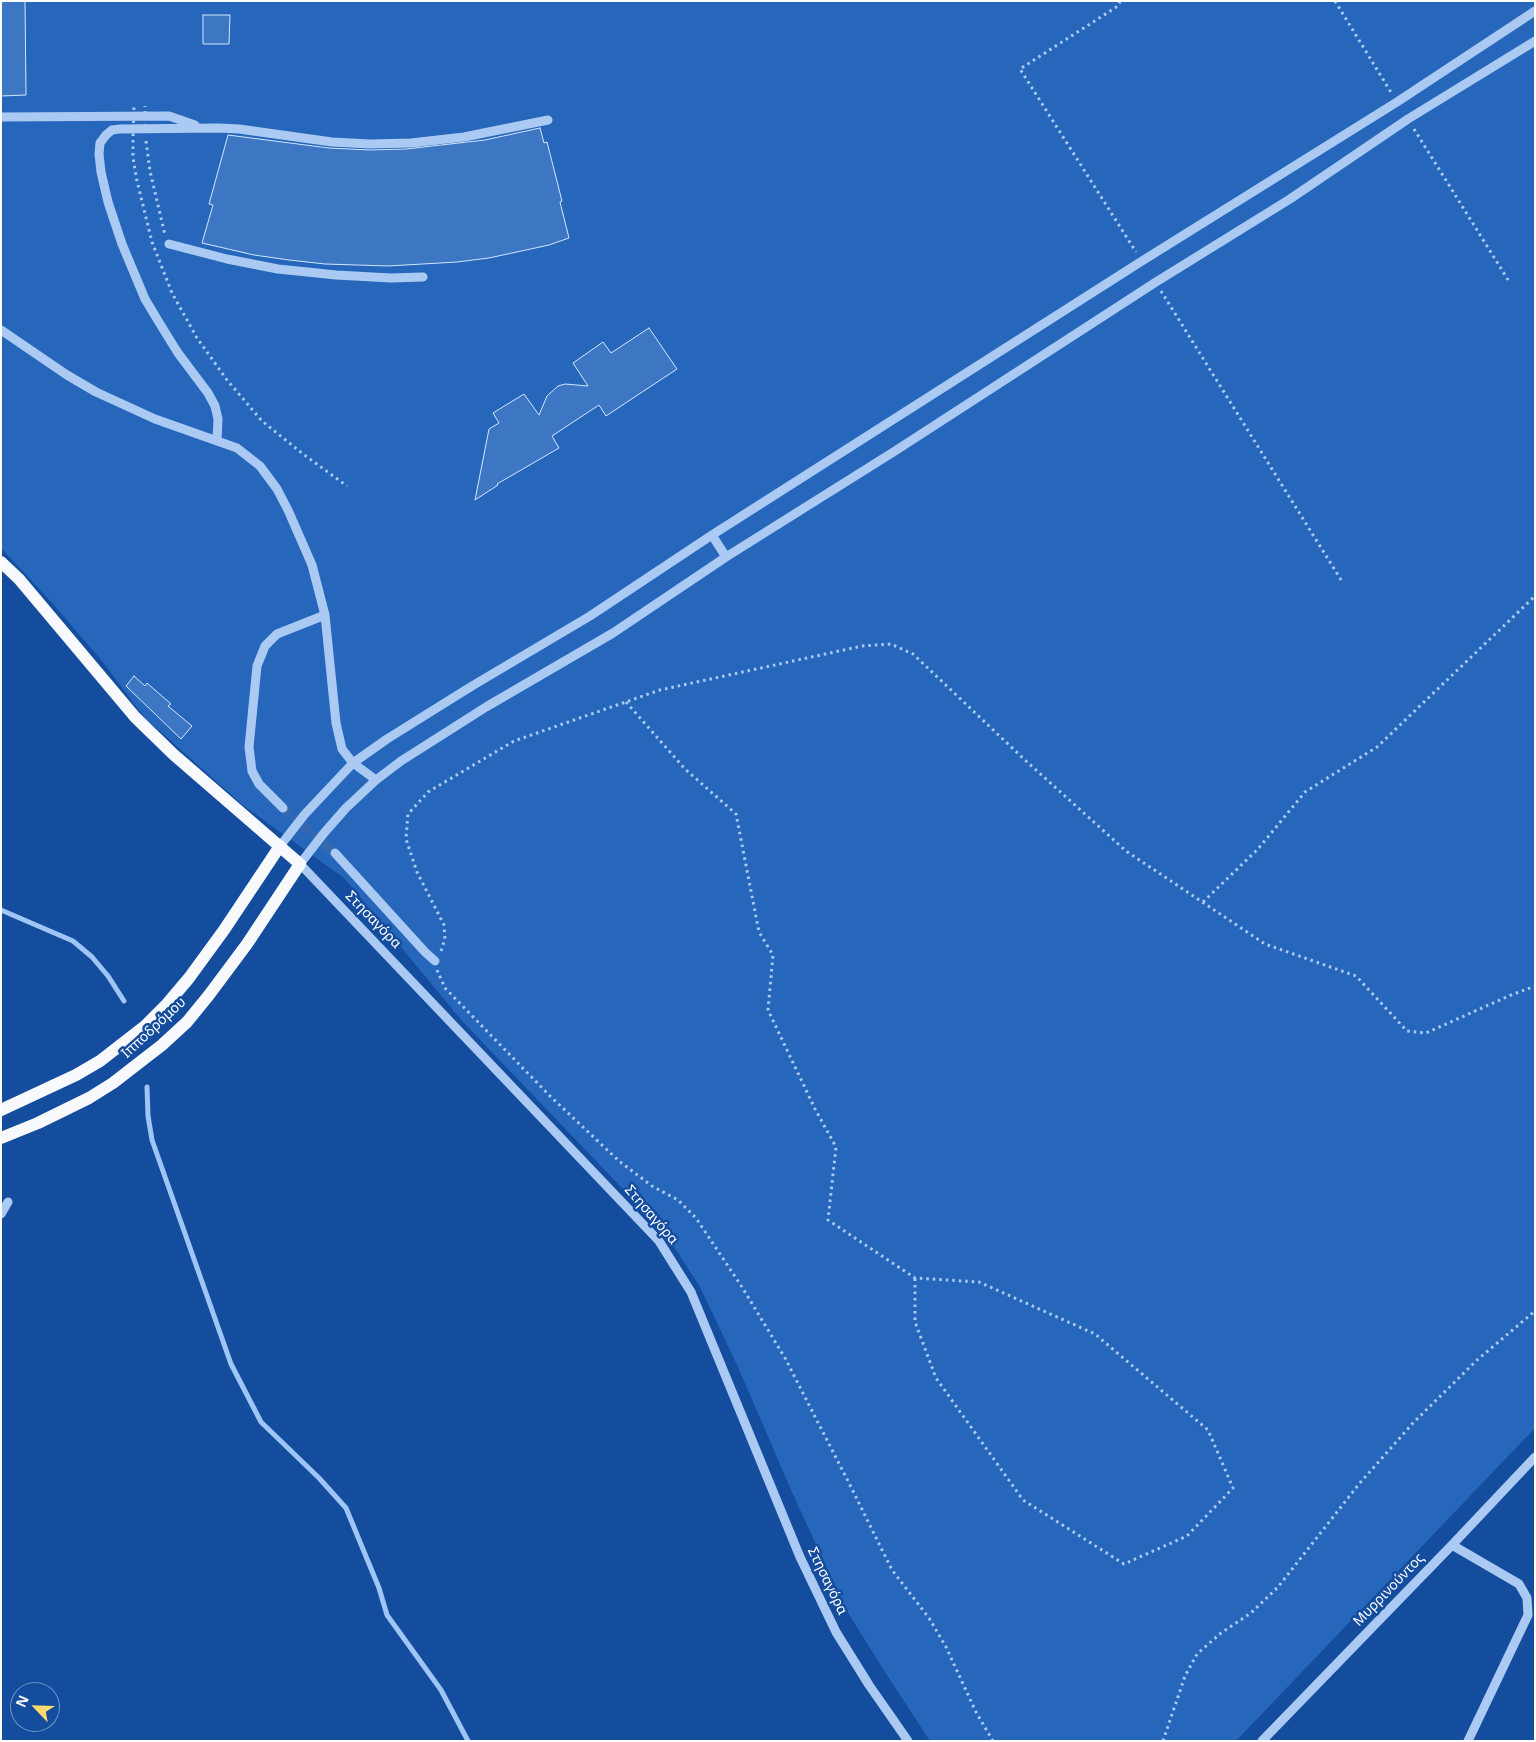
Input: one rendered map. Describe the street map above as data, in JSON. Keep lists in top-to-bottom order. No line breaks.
{"streets":{"main road":["Ιπποδρόμου"],"street":["Στησαγόρα","Μυρρινούντος"]},"crossings":[["Στησαγόρα","Ιπποδρόμου"]],"north":"top left"}
